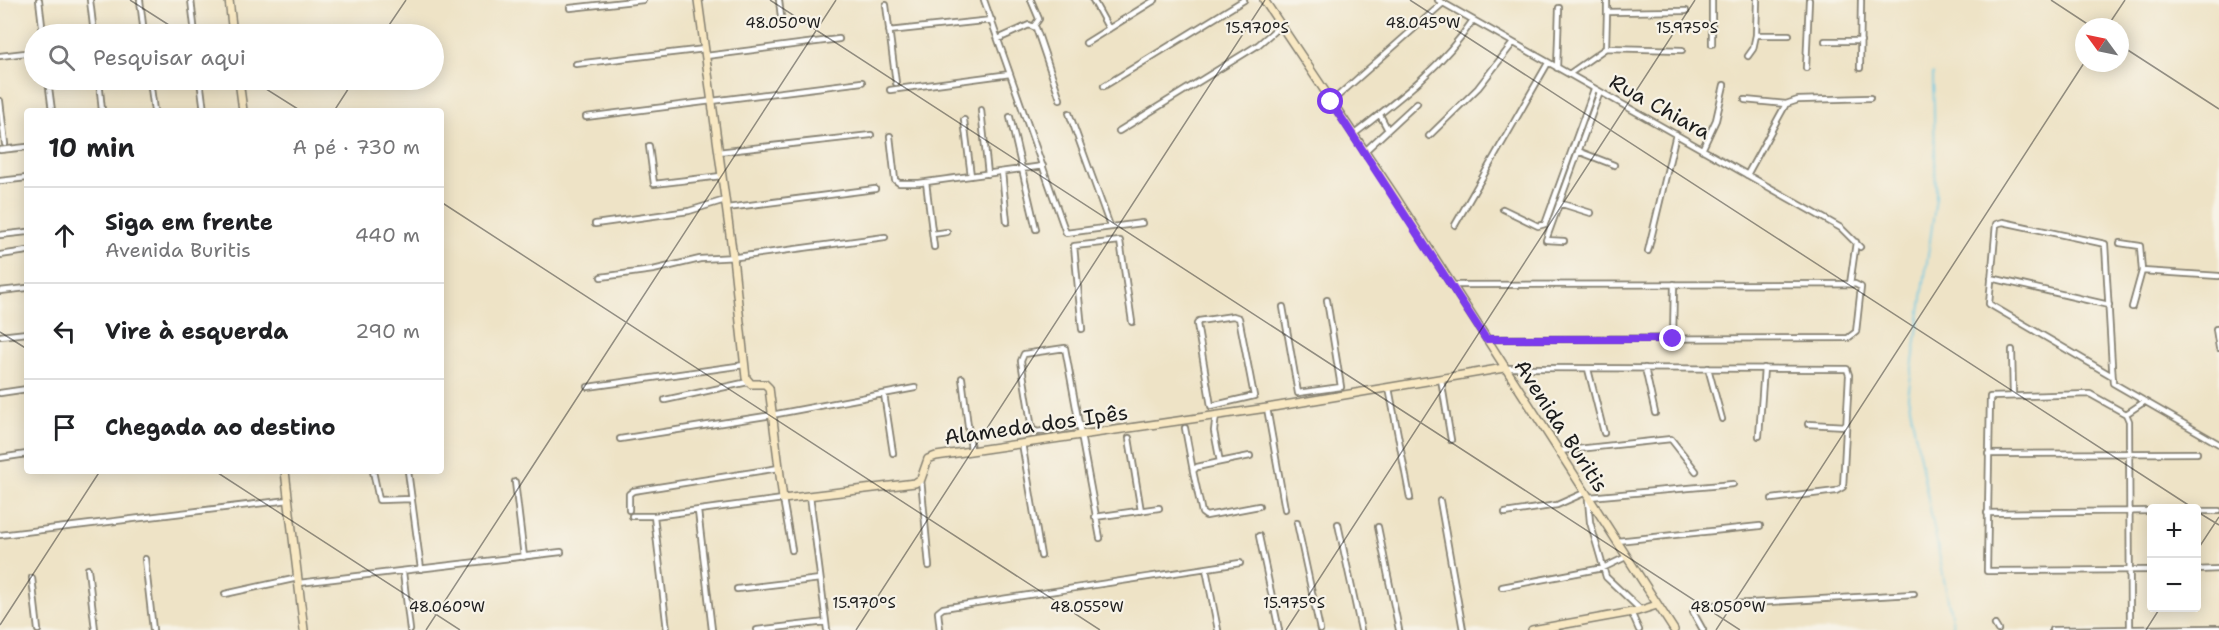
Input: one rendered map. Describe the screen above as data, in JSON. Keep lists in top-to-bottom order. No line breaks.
{"streets":{"street":["Rua Chiara","Alameda dos Ipês","Avenida Buritis"]},"crossings":[["Alameda dos Ipês","Avenida Buritis"]],"north":"top left","page":{"search":"Pesquisar aqui","heading":["10 min","A pé · 730 m"],"list":[["Siga em frente","Avenida Buritis","440 m"],["Vire à esquerda","290 m"],"Chegada ao destino"],"map_buttons":["+","−"]},"coordinates":["48.050°W","48.045°W","15.970°S","15.975°S","48.060°W","48.055°W"]}
